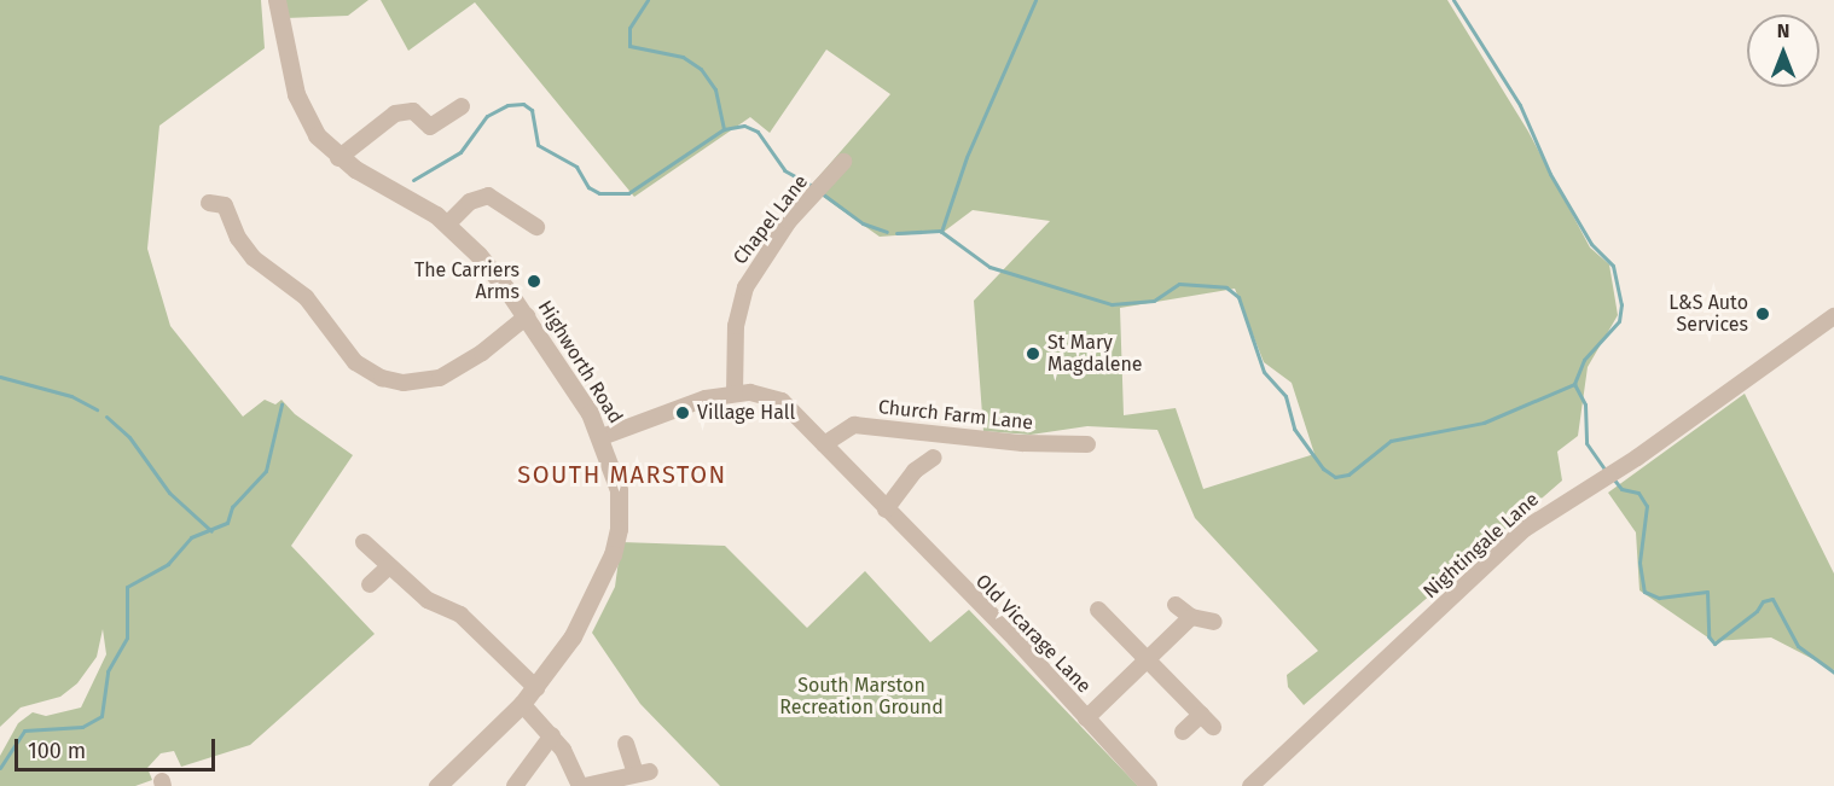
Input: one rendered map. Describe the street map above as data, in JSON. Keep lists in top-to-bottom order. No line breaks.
{"streets":{"street":["Chapel Lane","Highworth Road","Church Farm Lane","Nightingale Lane","Old Vicarage Lane"]},"crossings":[["Chapel Lane","Old Vicarage Lane"],["Highworth Road","Old Vicarage Lane"],["Church Farm Lane","Old Vicarage Lane"]],"districts":["SOUTH MARSTON"],"parks":["South Marston Recreation Ground"],"places":["The Carriers Arms","L&S Auto Services","St Mary Magdalene","Village Hall"],"scale_bar":"100 m","north":"top"}
